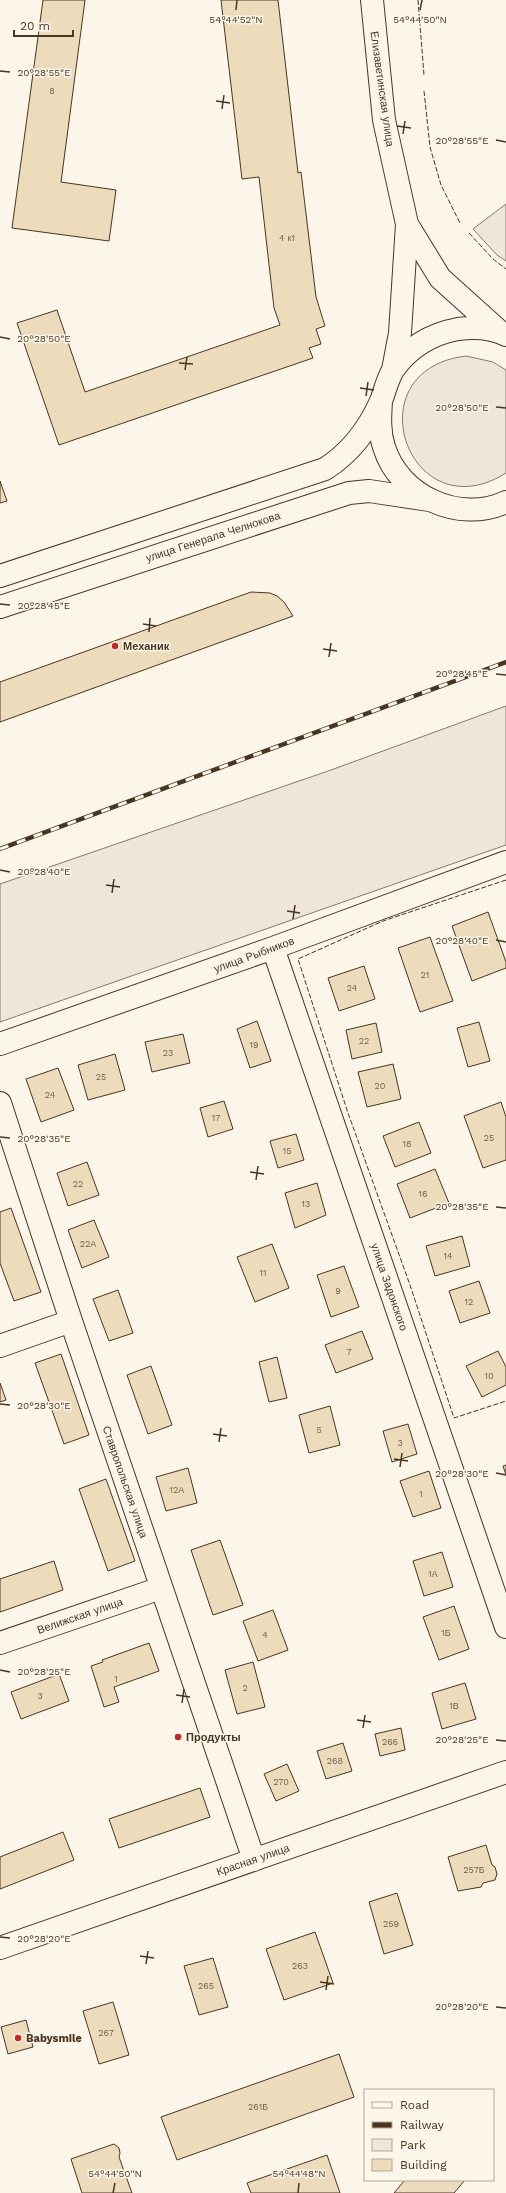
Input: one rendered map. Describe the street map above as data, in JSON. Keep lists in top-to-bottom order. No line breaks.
{"streets":{"street":["Елизаветинская улица","улица Генерала Челнокова","улица Рыбников","улица Задонского","Ставропольская улица","Велижская улица","Красная улица"]},"crossings":[["Елизаветинская улица","улица Генерала Челнокова"],["улица Рыбников","улица Задонского"],["Ставропольская улица","Велижская улица"],["Ставропольская улица","Красная улица"]],"places":["Механик","Продукты","Babysmile"],"house_numbers":["8","4 к1","21","24","22","19","23","25","20","24","17","25","18","15","22","16","13","22А","14","11","9","12","7","10","5","3","12А","1","1А","1Б","4","1","2","3","1В","266","268","270","257Б","259","263","265","267","261Б"],"legend":["Road","Railway","Park","Building"],"scale_bar":"20 m","coordinates":["54°44'52\"N","54°44'50\"N","20°28'55\"E","20°28'50\"E","20°28'45\"E","20°28'40\"E","20°28'35\"E","20°28'30\"E","20°28'25\"E","20°28'20\"E","54°44'48\"N"]}
